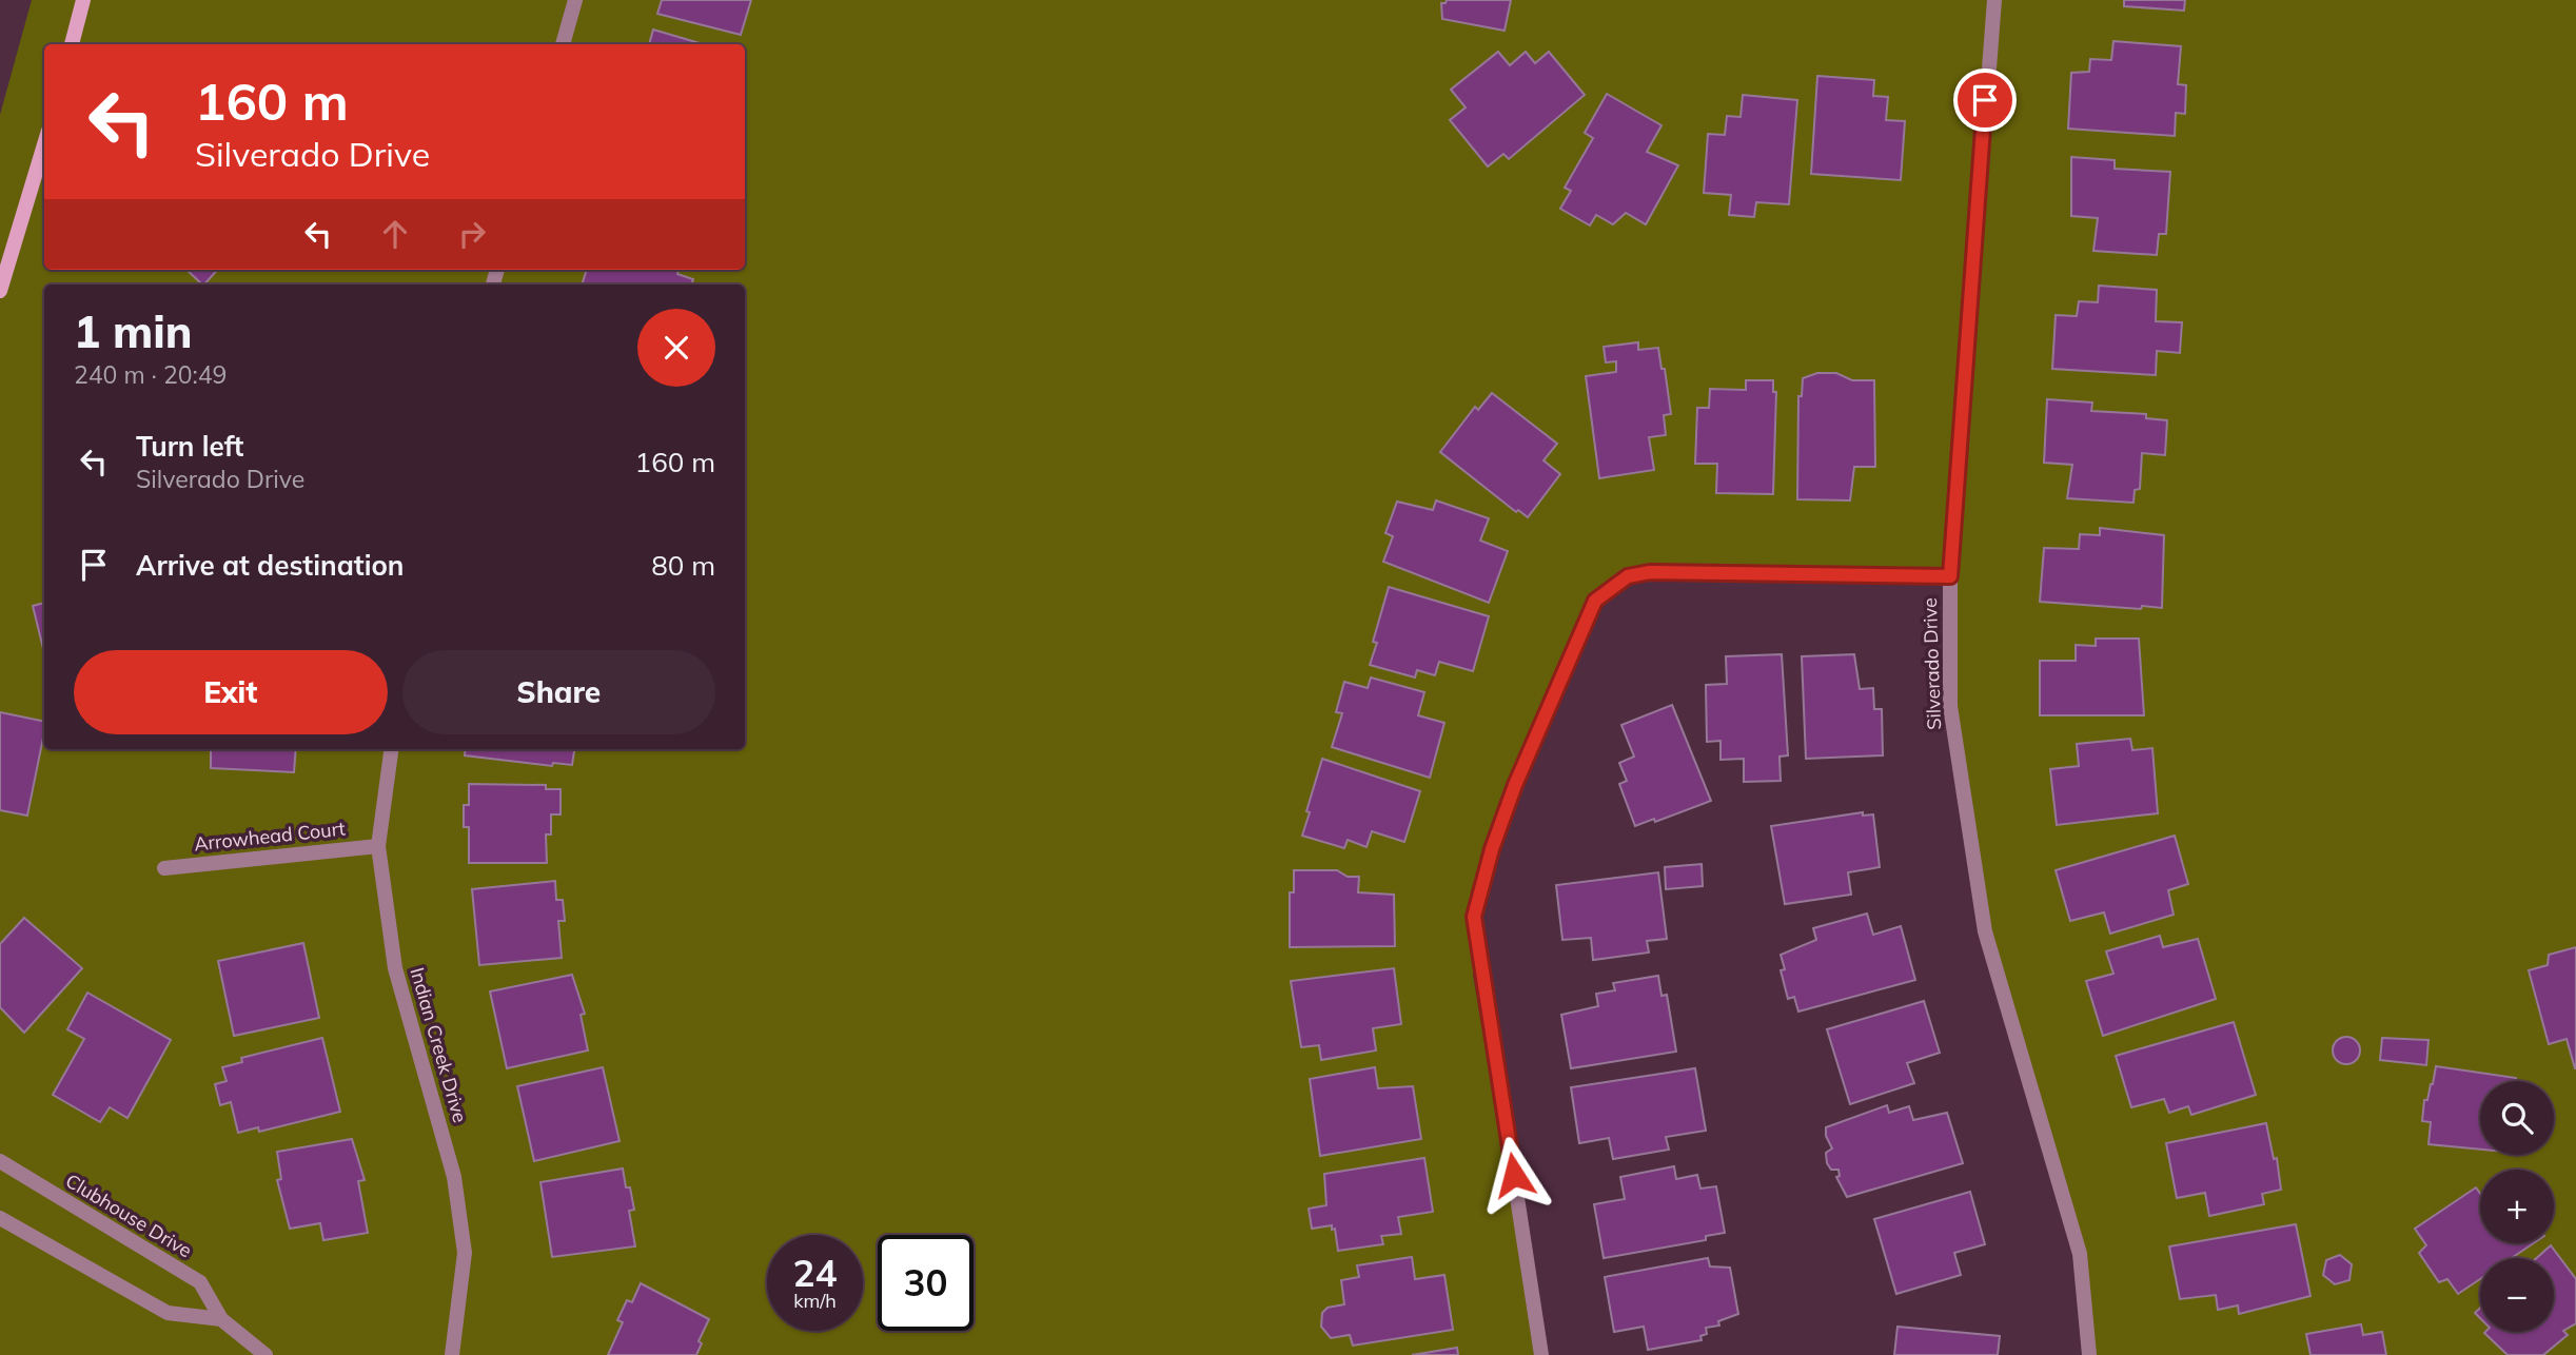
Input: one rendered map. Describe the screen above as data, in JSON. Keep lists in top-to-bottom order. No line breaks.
{"streets":{"street":["Silverado Drive","Arrowhead Court","Indian Creek Drive","Clubhouse Drive"]},"crossings":[["Arrowhead Court","Indian Creek Drive"]],"page":{"turn":["160 m","Silverado Drive"],"heading":["1 min","240 m · 20:49"],"list":[{"name":"Turn left","note":"Silverado Drive","value":"160 m"},{"name":"Arrive at destination","value":"80 m"}],"buttons":["Exit","Share"],"map_buttons":["+","−"],"speed":"24 km/h","limit":"30"}}
